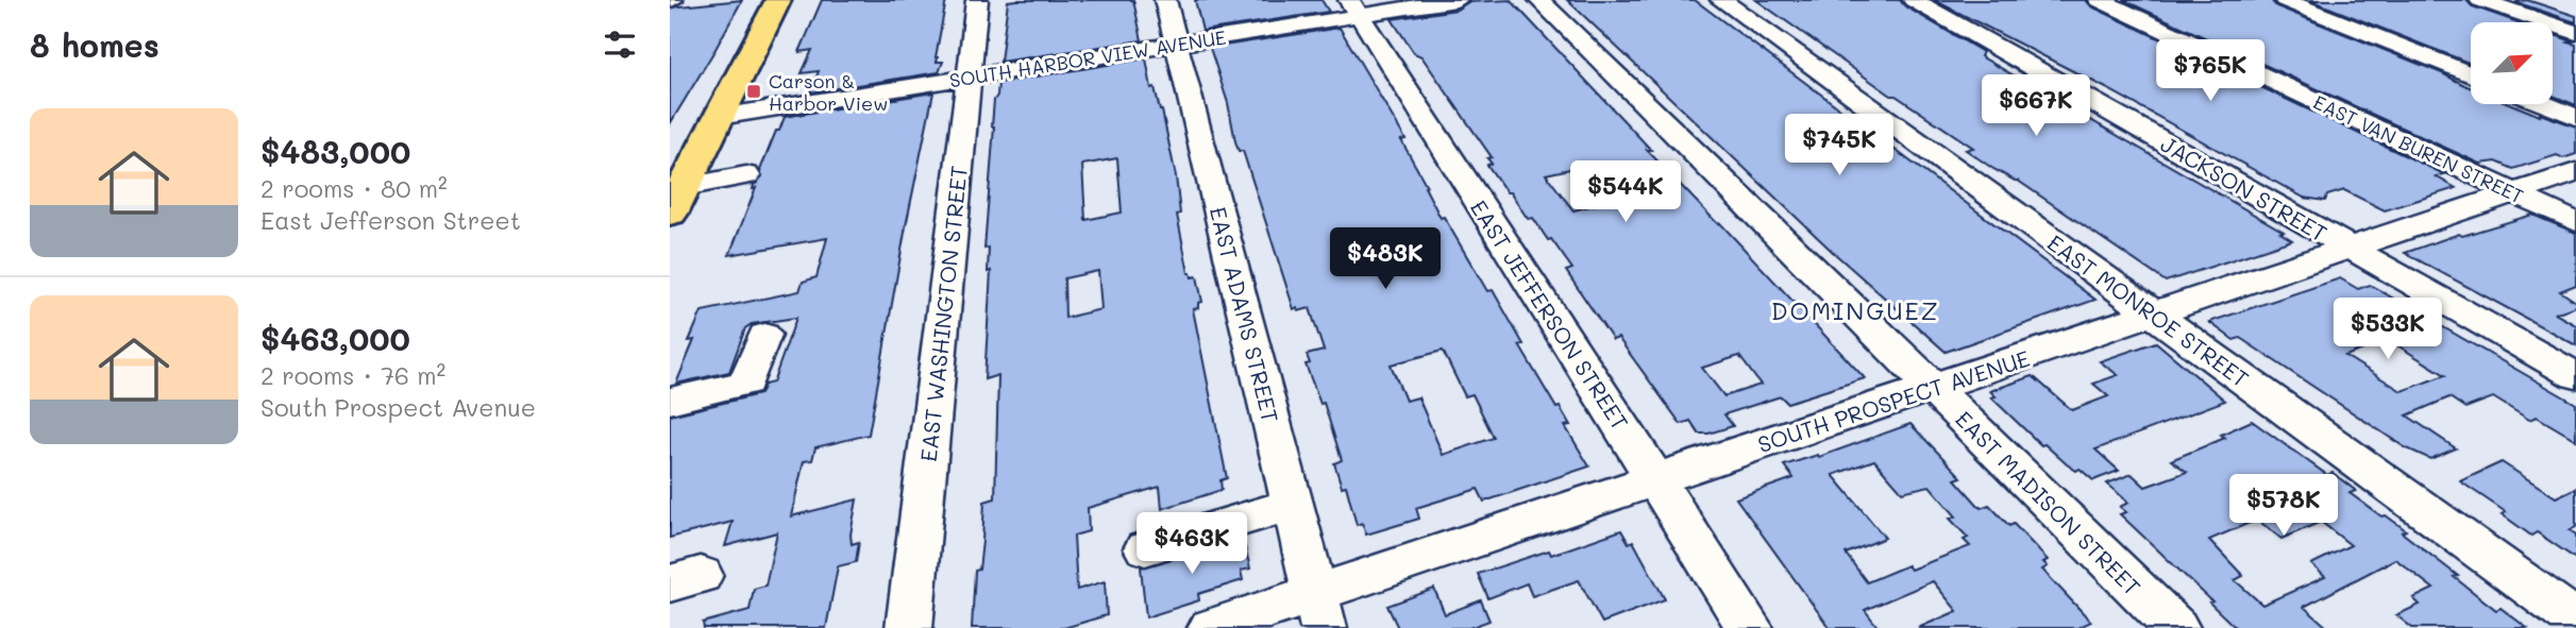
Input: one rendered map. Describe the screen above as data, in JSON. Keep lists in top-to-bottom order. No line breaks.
{"streets":{"street":["SOUTH HARBOR VIEW AVENUE","EAST VAN BUREN STREET","JACKSON STREET","EAST MONROE STREET","EAST WASHINGTON STREET","EAST ADAMS STREET","EAST JEFFERSON STREET","SOUTH PROSPECT AVENUE","EAST MADISON STREET"]},"crossings":[["SOUTH HARBOR VIEW AVENUE","EAST WASHINGTON STREET"],["SOUTH HARBOR VIEW AVENUE","EAST ADAMS STREET"],["SOUTH HARBOR VIEW AVENUE","EAST JEFFERSON STREET"],["EAST VAN BUREN STREET","SOUTH PROSPECT AVENUE"],["JACKSON STREET","SOUTH PROSPECT AVENUE"],["EAST MONROE STREET","SOUTH PROSPECT AVENUE"],["EAST ADAMS STREET","SOUTH PROSPECT AVENUE"],["EAST JEFFERSON STREET","SOUTH PROSPECT AVENUE"],["SOUTH PROSPECT AVENUE","EAST MADISON STREET"]],"districts":["DOMINGUEZ"],"places":{"transit":["Carson & Harbor View"]},"north":"top right","page":{"heading":"8 homes","price":["$765K","$667K","$745K","$544K","$483K","$533K","$578K","$463K"],"list":[{"name":"$483,000","note":"2 rooms · 80 m² · East Jefferson Street"},{"name":"$463,000","note":"2 rooms · 76 m² · South Prospect Avenue"}]}}
